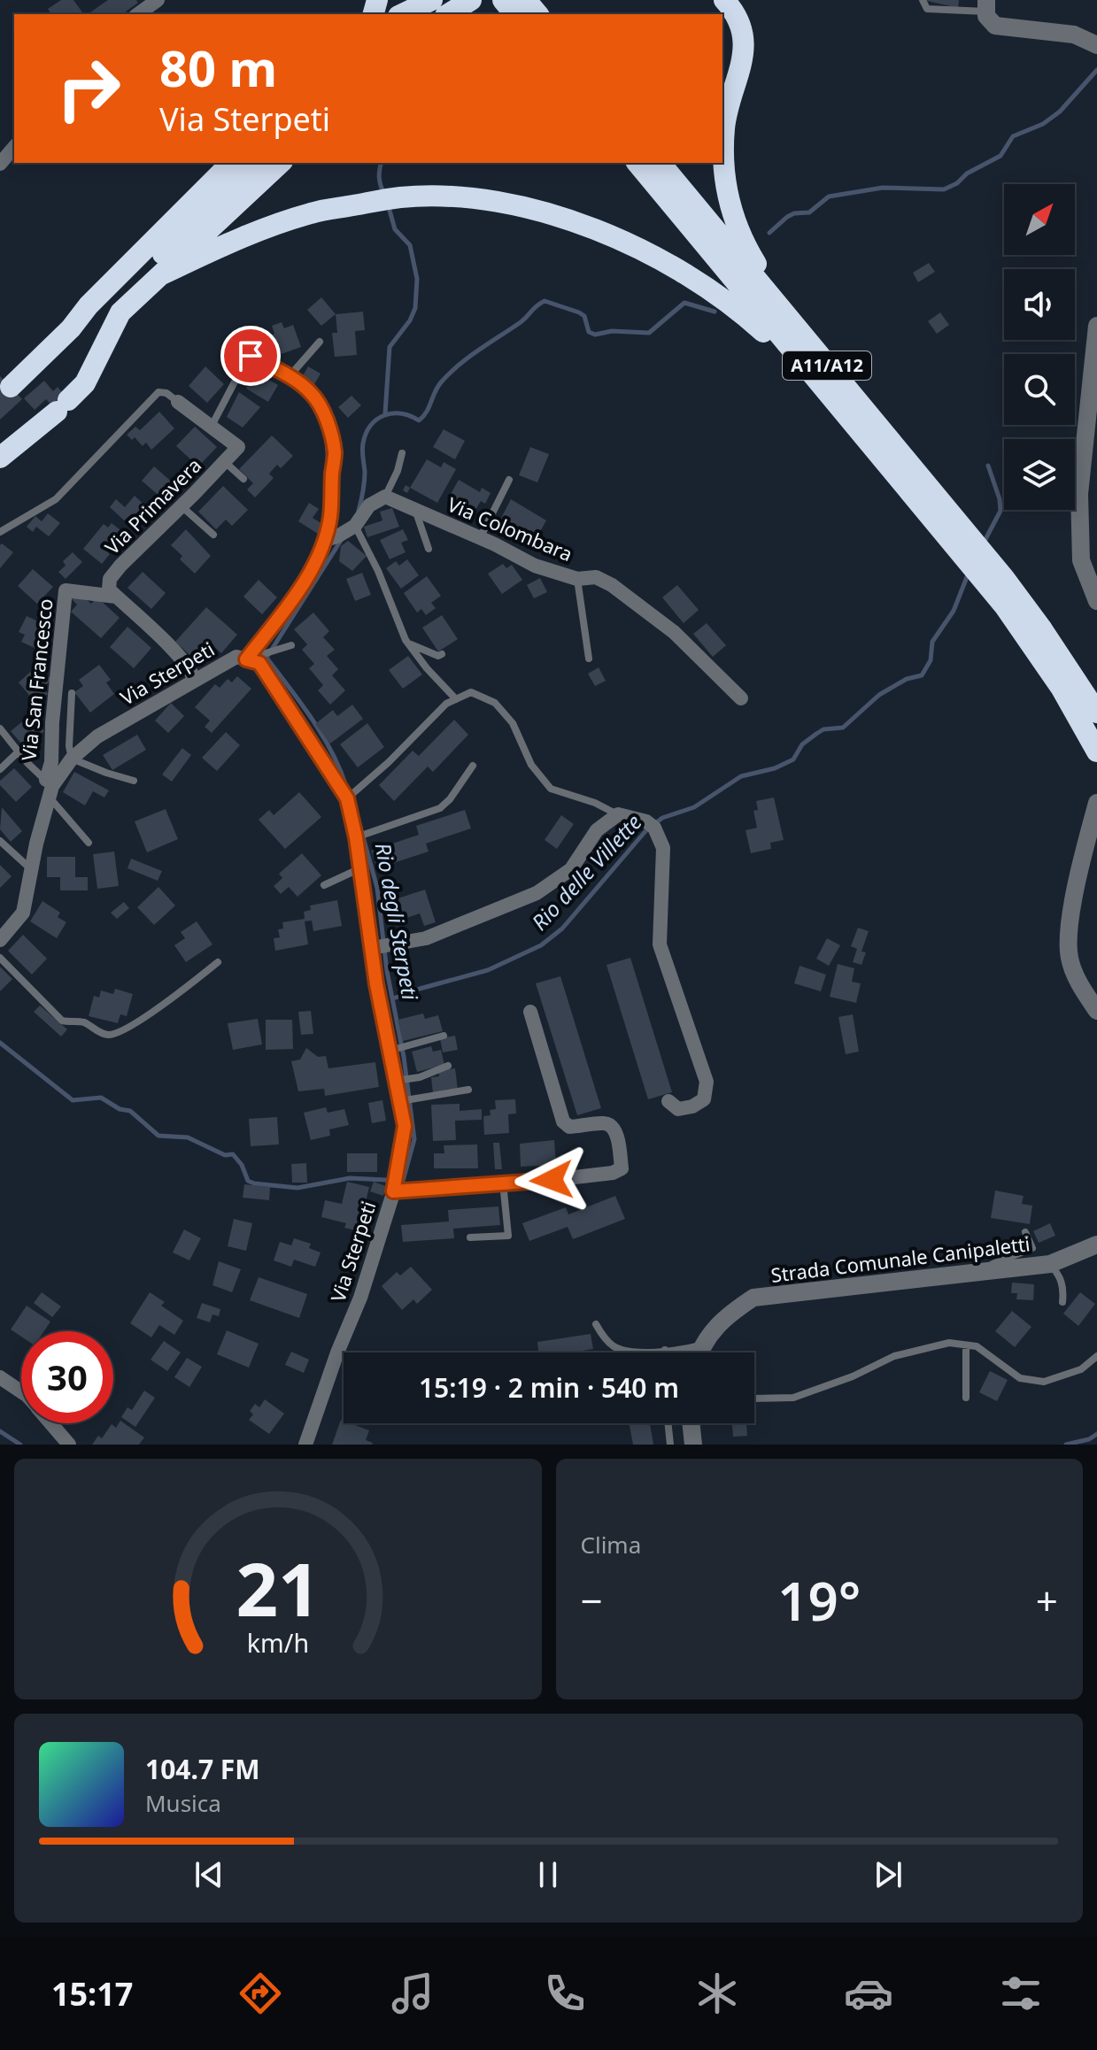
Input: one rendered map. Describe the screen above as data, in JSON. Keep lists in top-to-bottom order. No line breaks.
{"streets":{"highway":["A11/A12"],"street":["Via Primavera","Via Colombara","Via Sterpeti","Via San Francesco","Strada Comunale Canipaletti"]},"crossings":[["Via Primavera","Via San Francesco"],["Via Sterpeti","Via San Francesco"]],"water":["Rio delle Villette","Rio degli Sterpeti"],"north":"top right","page":{"turn":["80 m","Via Sterpeti"],"limit":"30","trip":"15:19 · 2 min · 540 m","tile":"Clima","heat":["−","19°","+"],"song":["104.7 FM","Musica"],"tabs":"15:17","gauge":["21","km/h"]}}
